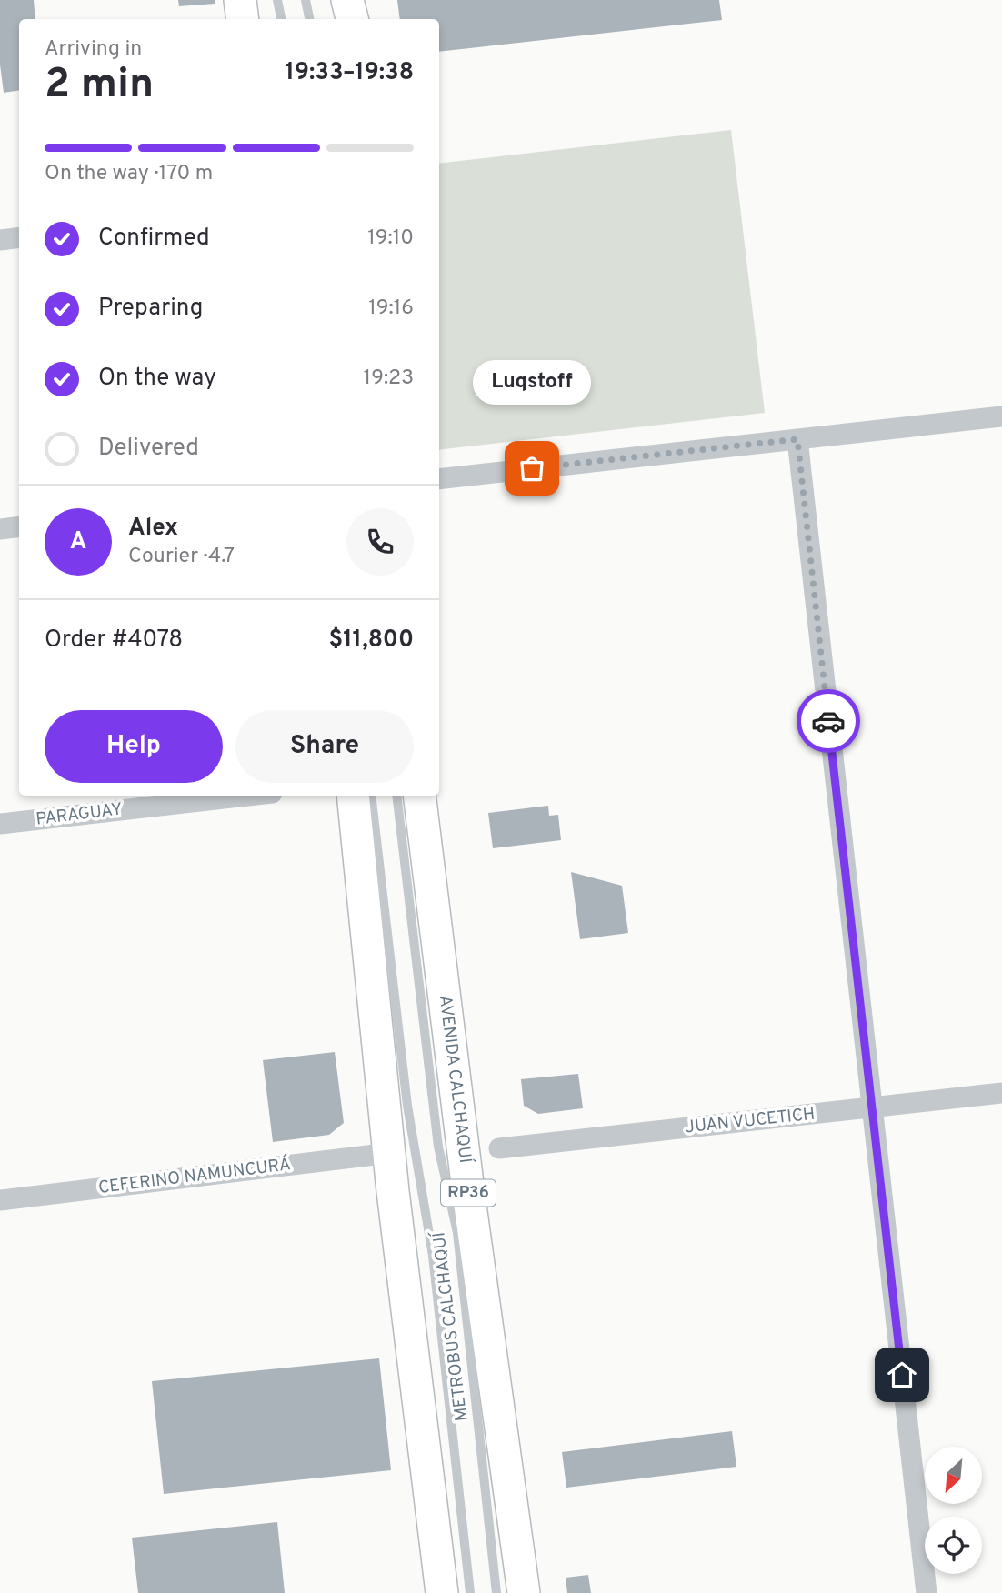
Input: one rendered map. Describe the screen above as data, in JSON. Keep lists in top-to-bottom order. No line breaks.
{"streets":{"main road":["AVENIDA CALCHAQUÍ","RP36"],"street":["PARAGUAY","JUAN VUCETICH","CEFERINO NAMUNCURÁ"],"lane":["METROBUS CALCHAQUÍ"]},"places":["Luqstoff"],"north":"bottom left","page":{"heading":["2 min","Arriving in","19:33–19:38"],"panel":["Alex","Courier · 4.7","Order #4078","$11,800"],"bar":"On the way · 170 m","list":[["Confirmed","19:10"],["Preparing","19:16"],["On the way","19:23"],"Delivered"],"bubble":"Luqstoff","round":"A","buttons":["Help","Share"]}}
